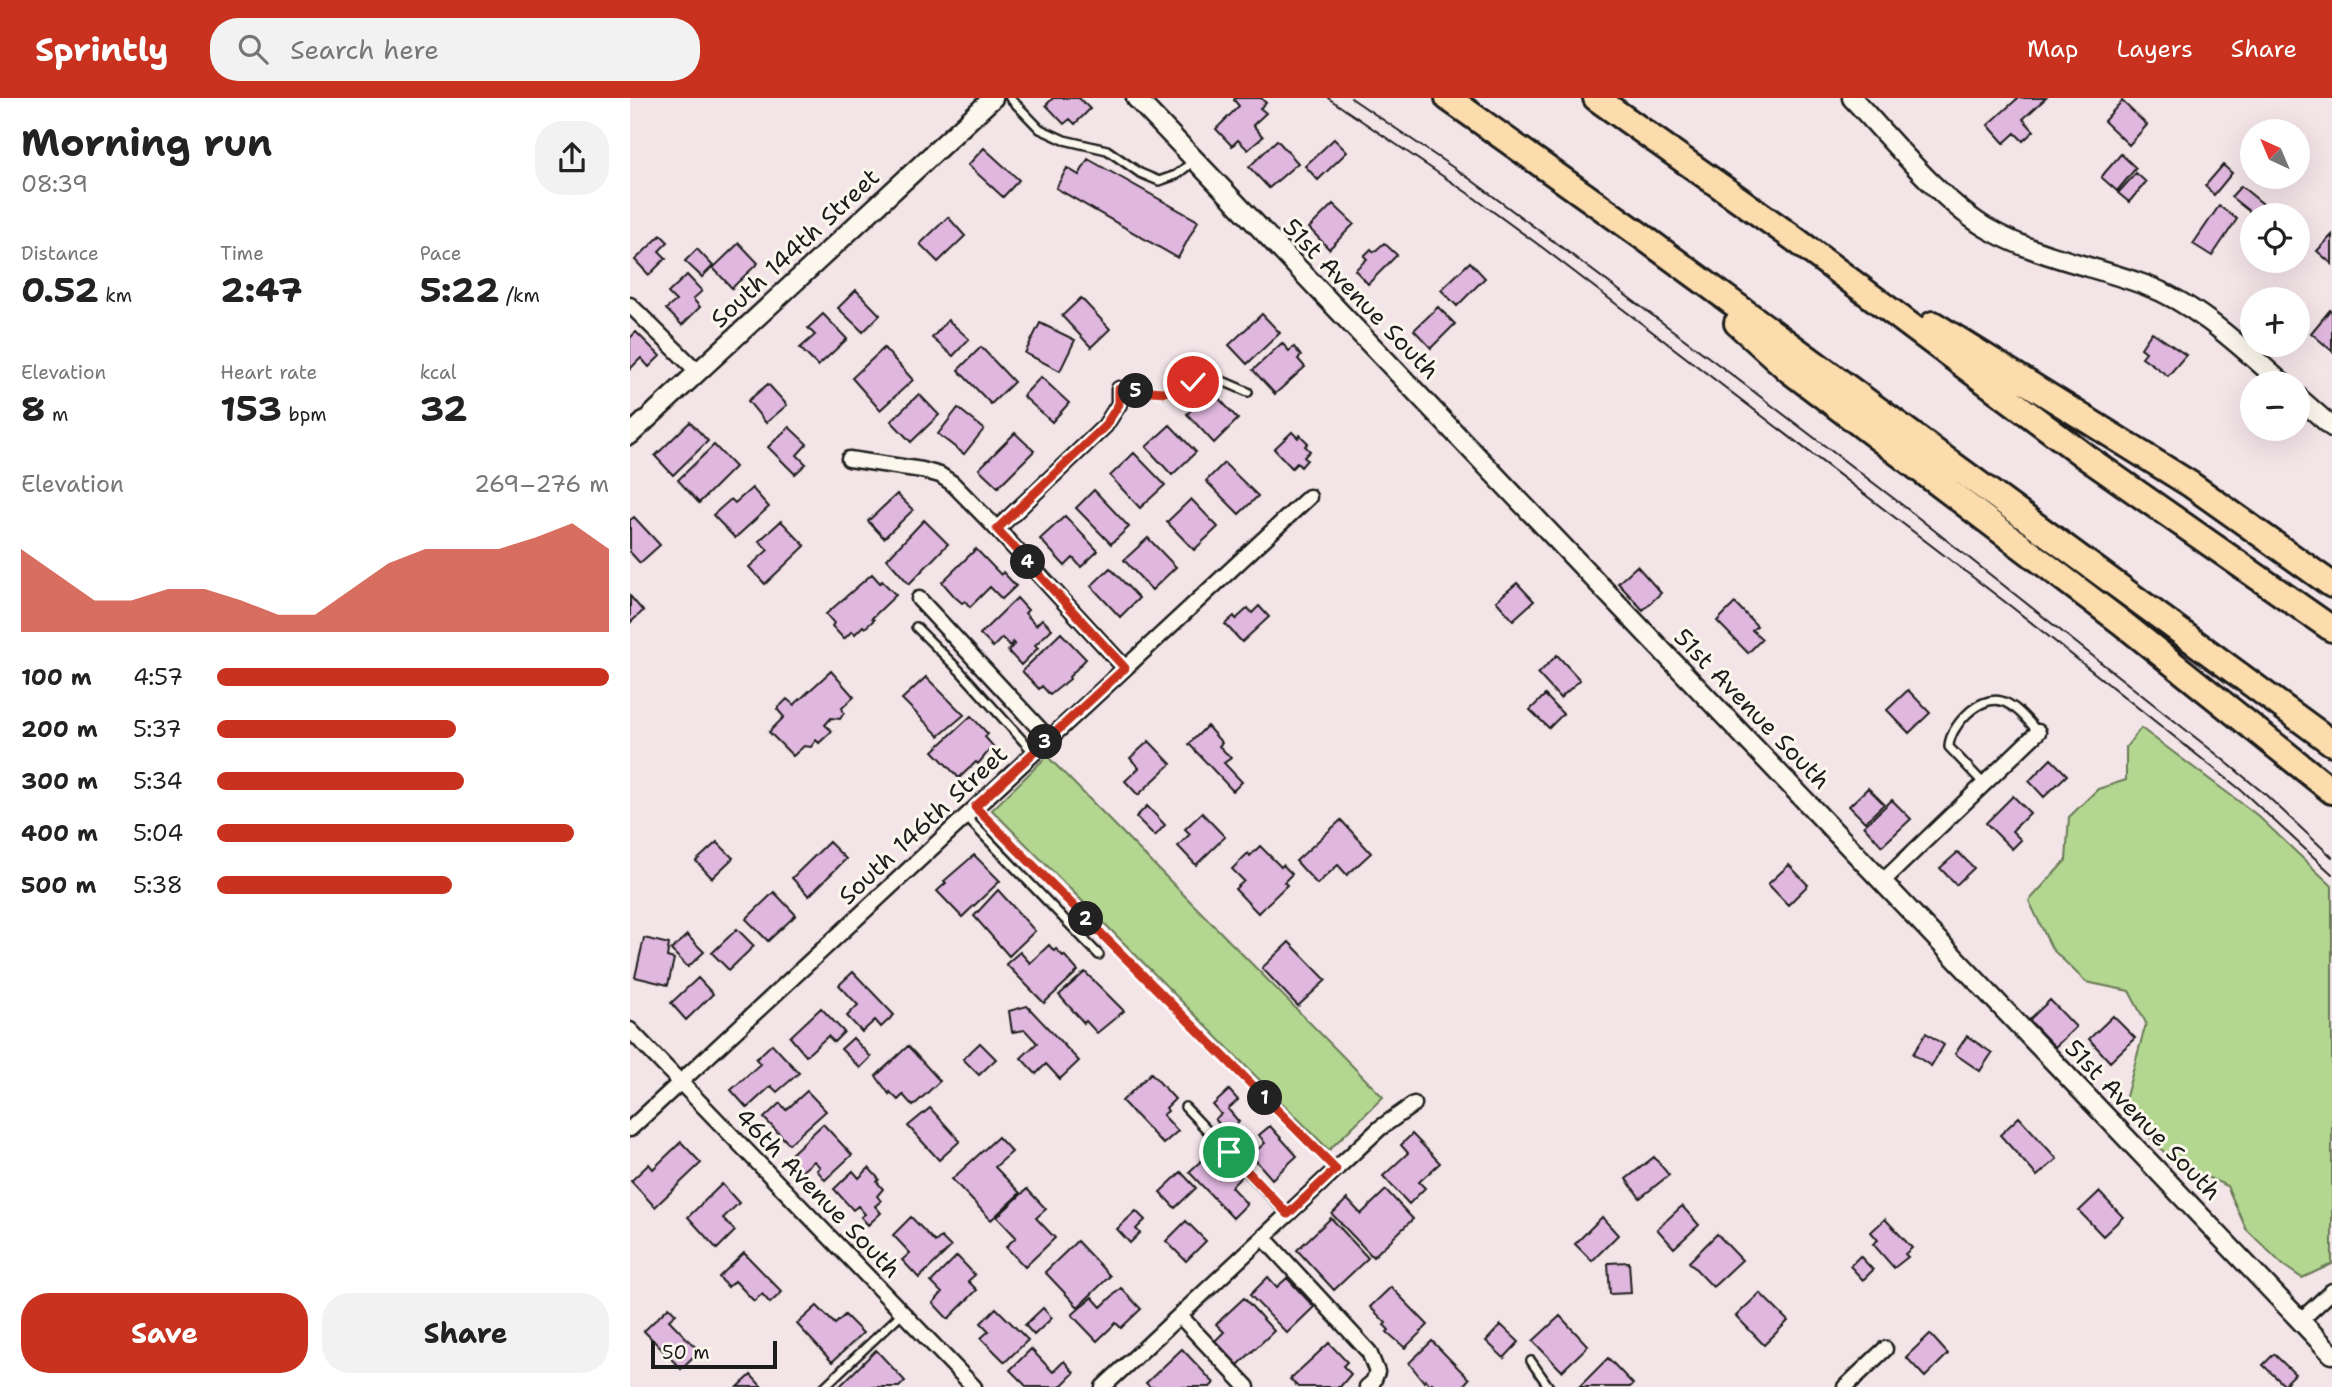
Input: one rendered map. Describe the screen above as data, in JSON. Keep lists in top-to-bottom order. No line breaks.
{"streets":{"street":["South 144th Street","51st Avenue South","South 146th Street","46th Avenue South"]},"crossings":[["South 146th Street","46th Avenue South"]],"scale_bar":"50 m","north":"top left","page":{"header":"Sprintly","search":"Search here","nav":["Map","Layers","Share"],"heading":["Morning run","08:39"],"map_buttons":["+","−"],"stats":[["Distance","0.52 km"],["Time","2:47"],["Pace","5:22 /km"],["Elevation","8 m"],["Heart rate","153 bpm"],["kcal","32"]],"pins":["5","4","3","2","1"],"chart":["Elevation","269–276 m"],"list":[{"name":"100 m","note":"4:57"},{"name":"200 m","note":"5:37"},{"name":"300 m","note":"5:34"},{"name":"400 m","note":"5:04"},{"name":"500 m","note":"5:38"}],"buttons":["Save","Share"],"scale":"50 m"}}
